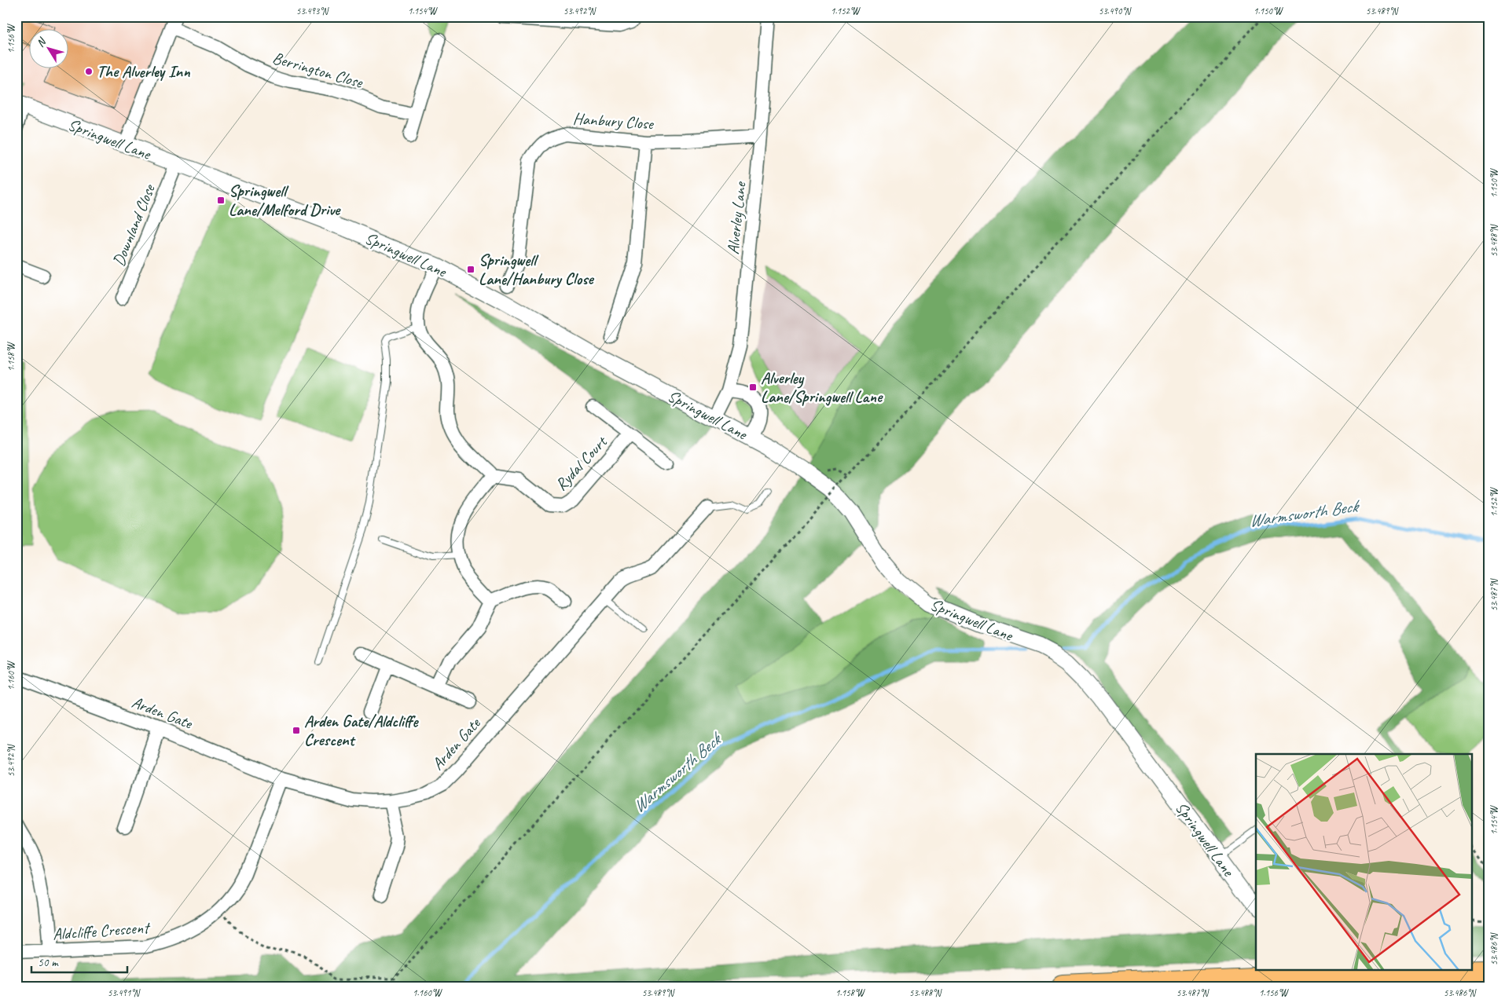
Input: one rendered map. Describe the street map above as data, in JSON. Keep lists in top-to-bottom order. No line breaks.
{"streets":{"street":["Berrington Close","Hanbury Close","Springwell Lane","Alverley Lane","Downland Close","Rydal Court","Arden Gate","Aldcliffe Crescent"]},"crossings":[["Hanbury Close","Alverley Lane"],["Springwell Lane","Alverley Lane"],["Springwell Lane","Downland Close"],["Arden Gate","Aldcliffe Crescent"]],"water":["Warmsworth Beck"],"places":{"other":["The Alverley Inn"],"transit":["Springwell Lane/Melford Drive","Springwell Lane/Hanbury Close","Alverley Lane/Springwell Lane","Arden Gate/Aldcliffe Crescent"]},"scale_bar":"50 m","north":"top left","coordinates":["53.493°N","1.154°W","53.492°N","1.152°W","53.490°N","1.150°W","53.489°N","1.156°W","53.488°N","1.158°W","53.487°N","1.160°W","53.486°N","53.491°N"]}
